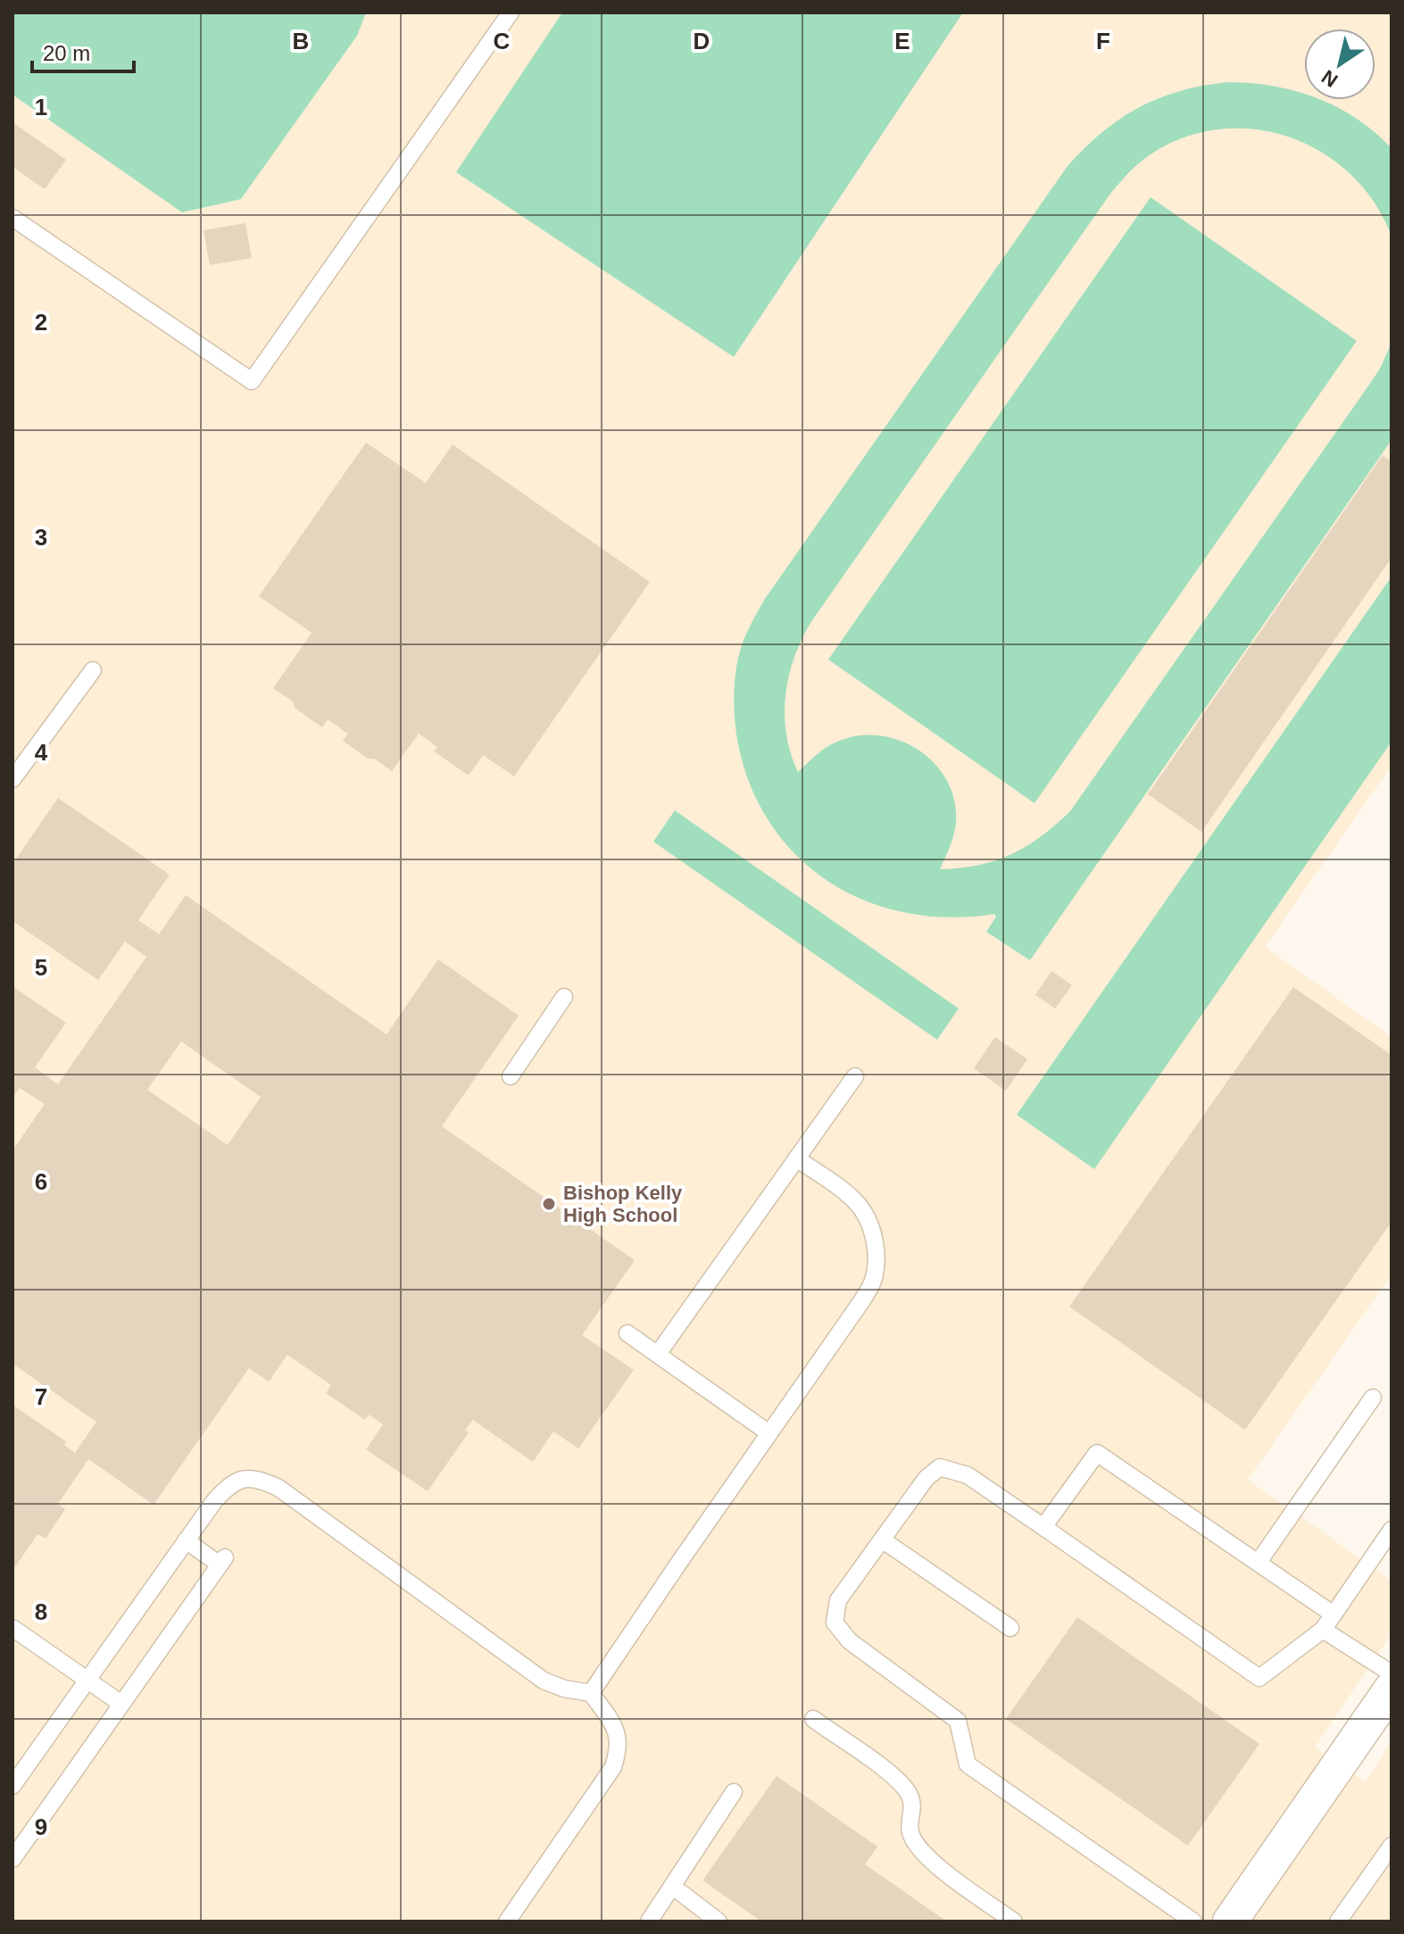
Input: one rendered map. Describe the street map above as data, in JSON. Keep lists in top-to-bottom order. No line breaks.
{"places":["Bishop Kelly High School"],"scale_bar":"20 m","north":"bottom left","grid":{"columns":["B","C","D","E","F"],"rows":["1","2","3","4","5","6","7","8","9"]}}
